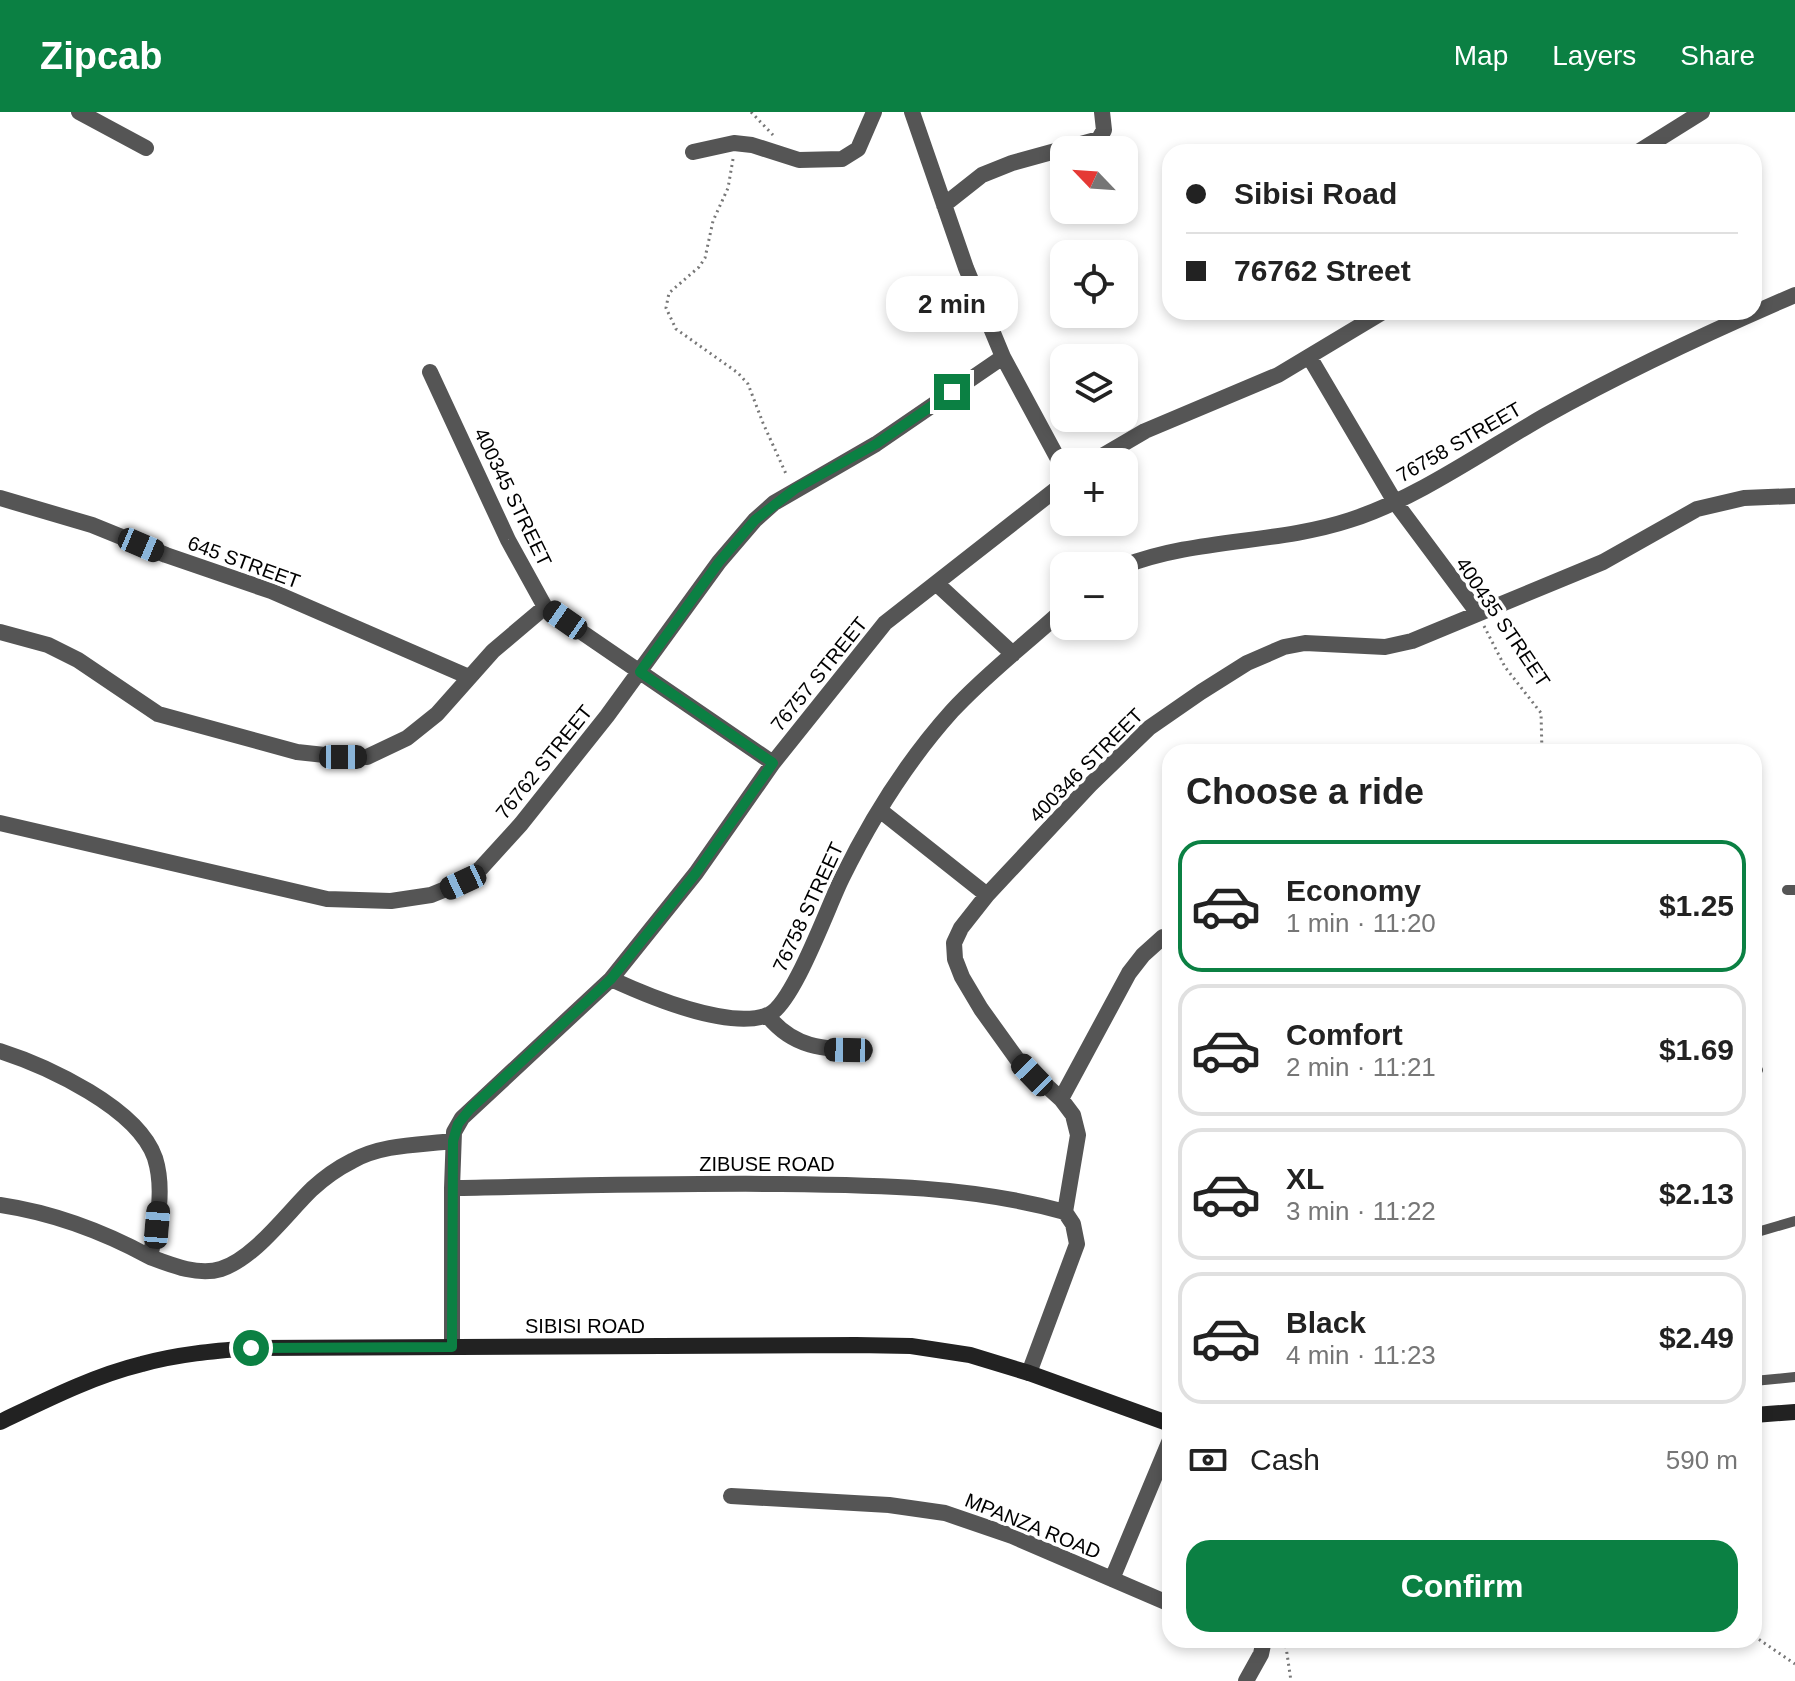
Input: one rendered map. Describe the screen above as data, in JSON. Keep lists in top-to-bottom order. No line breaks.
{"streets":{"street":["76758 STREET","400345 STREET","645 STREET","400435 STREET","76757 STREET","76762 STREET","400346 STREET","ZIBUSE ROAD","SIBISI ROAD","MPANZA ROAD"]},"crossings":[["76758 STREET","400435 STREET"],["400345 STREET","76757 STREET"],["400345 STREET","76762 STREET"],["400435 STREET","400346 STREET"],["76757 STREET","ZIBUSE ROAD"],["400346 STREET","ZIBUSE ROAD"]],"north":"top left","page":{"header":"Zipcab","nav":["Map","Layers","Share"],"map_buttons":["+","−"],"banner":["Sibisi Road","76762 Street"],"bubble":"2 min","heading":"Choose a ride","list":[{"name":"Economy","note":"1 min · 11:20","value":"$1.25"},{"name":"Comfort","note":"2 min · 11:21","value":"$1.69"},{"name":"XL","note":"3 min · 11:22","value":"$2.13"},{"name":"Black","note":"4 min · 11:23","value":"$2.49"}],"pay":["Cash","590 m"],"buttons":"Confirm"}}
